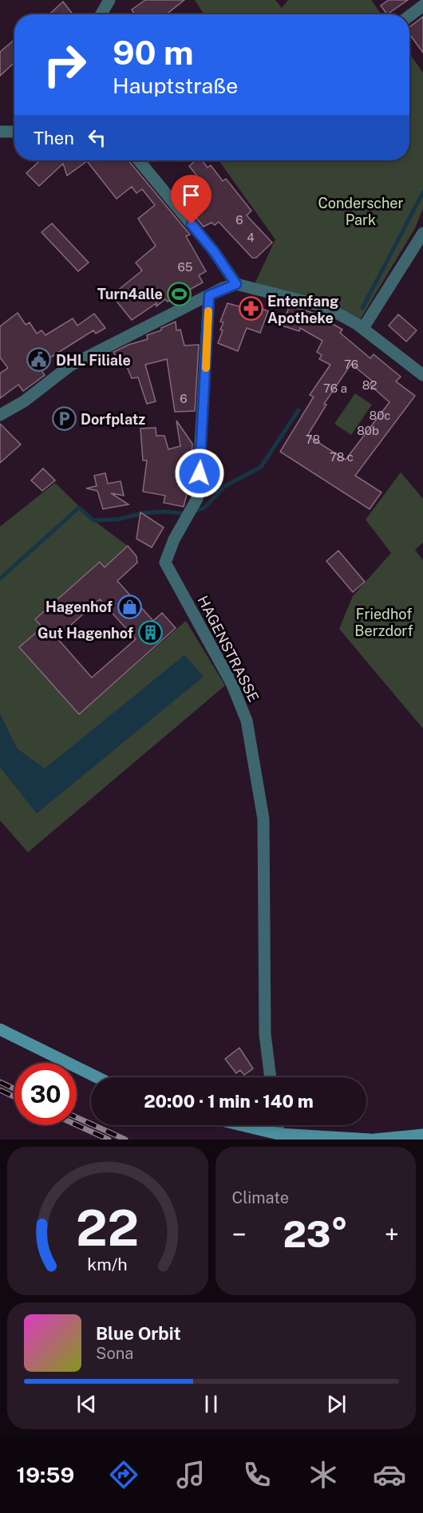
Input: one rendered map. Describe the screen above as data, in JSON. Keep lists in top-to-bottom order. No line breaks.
{"streets":{"street":["HAGENSTRASSE"]},"parks":["Conderscher Park","Friedhof Berzdorf"],"places":{"sports":["Turn4alle"],"pharmacy":["Entenfang Apotheke"],"public building":["DHL Filiale"],"parking":["Dorfplatz"],"shop":["Hagenhof"],"building":["Gut Hagenhof"]},"house_numbers":["6","4","65","76","82","76 a","6","80c","80b","78","78 c"],"page":{"turn":["90 m","Hauptstraße"],"then":"Then","limit":"30","trip":"20:00 · 1 min · 140 m","tile":"Climate","heat":["−","23°","+"],"song":["Blue Orbit","Sona"],"tabs":"19:59","gauge":["22","km/h"]}}
